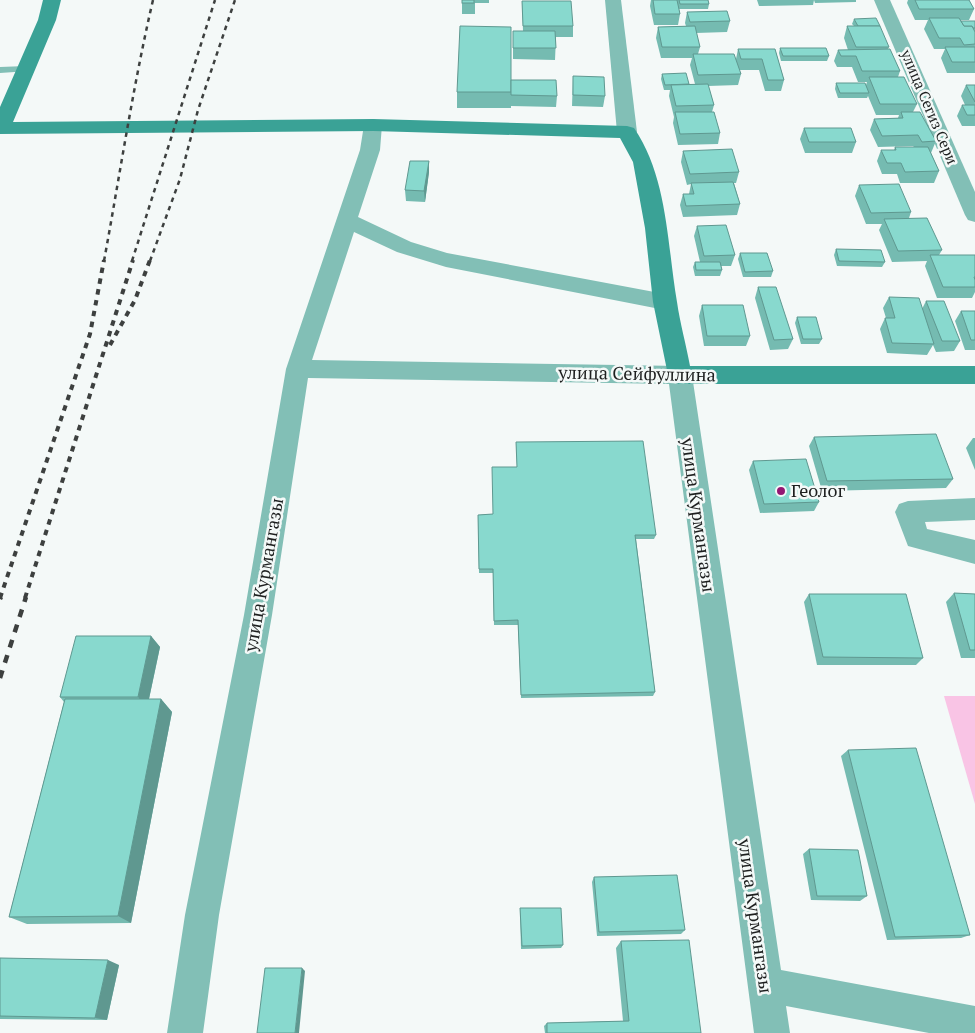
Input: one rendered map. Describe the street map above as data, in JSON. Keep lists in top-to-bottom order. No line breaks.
{"streets":{"main road":["улица Сейфуллина","улица Курмангазы"],"street":["улица Сегиз Сери"]},"crossings":[["улица Сейфуллина","улица Курмангазы"]],"places":["Геолог"]}
